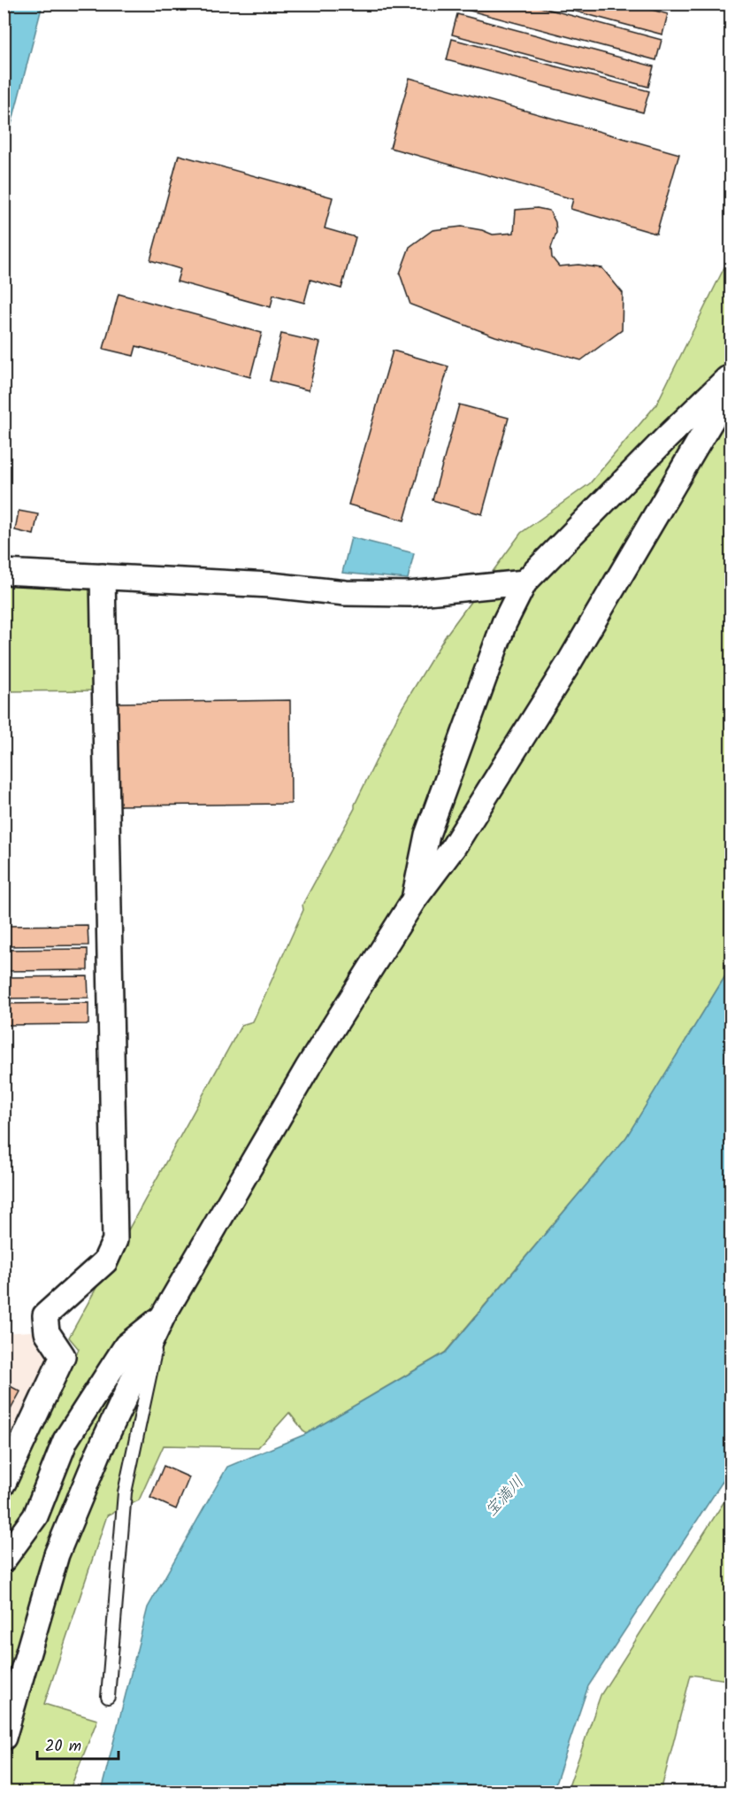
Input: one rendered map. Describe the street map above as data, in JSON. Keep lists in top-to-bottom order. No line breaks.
{"water":["宝満川"],"scale_bar":"20 m"}
